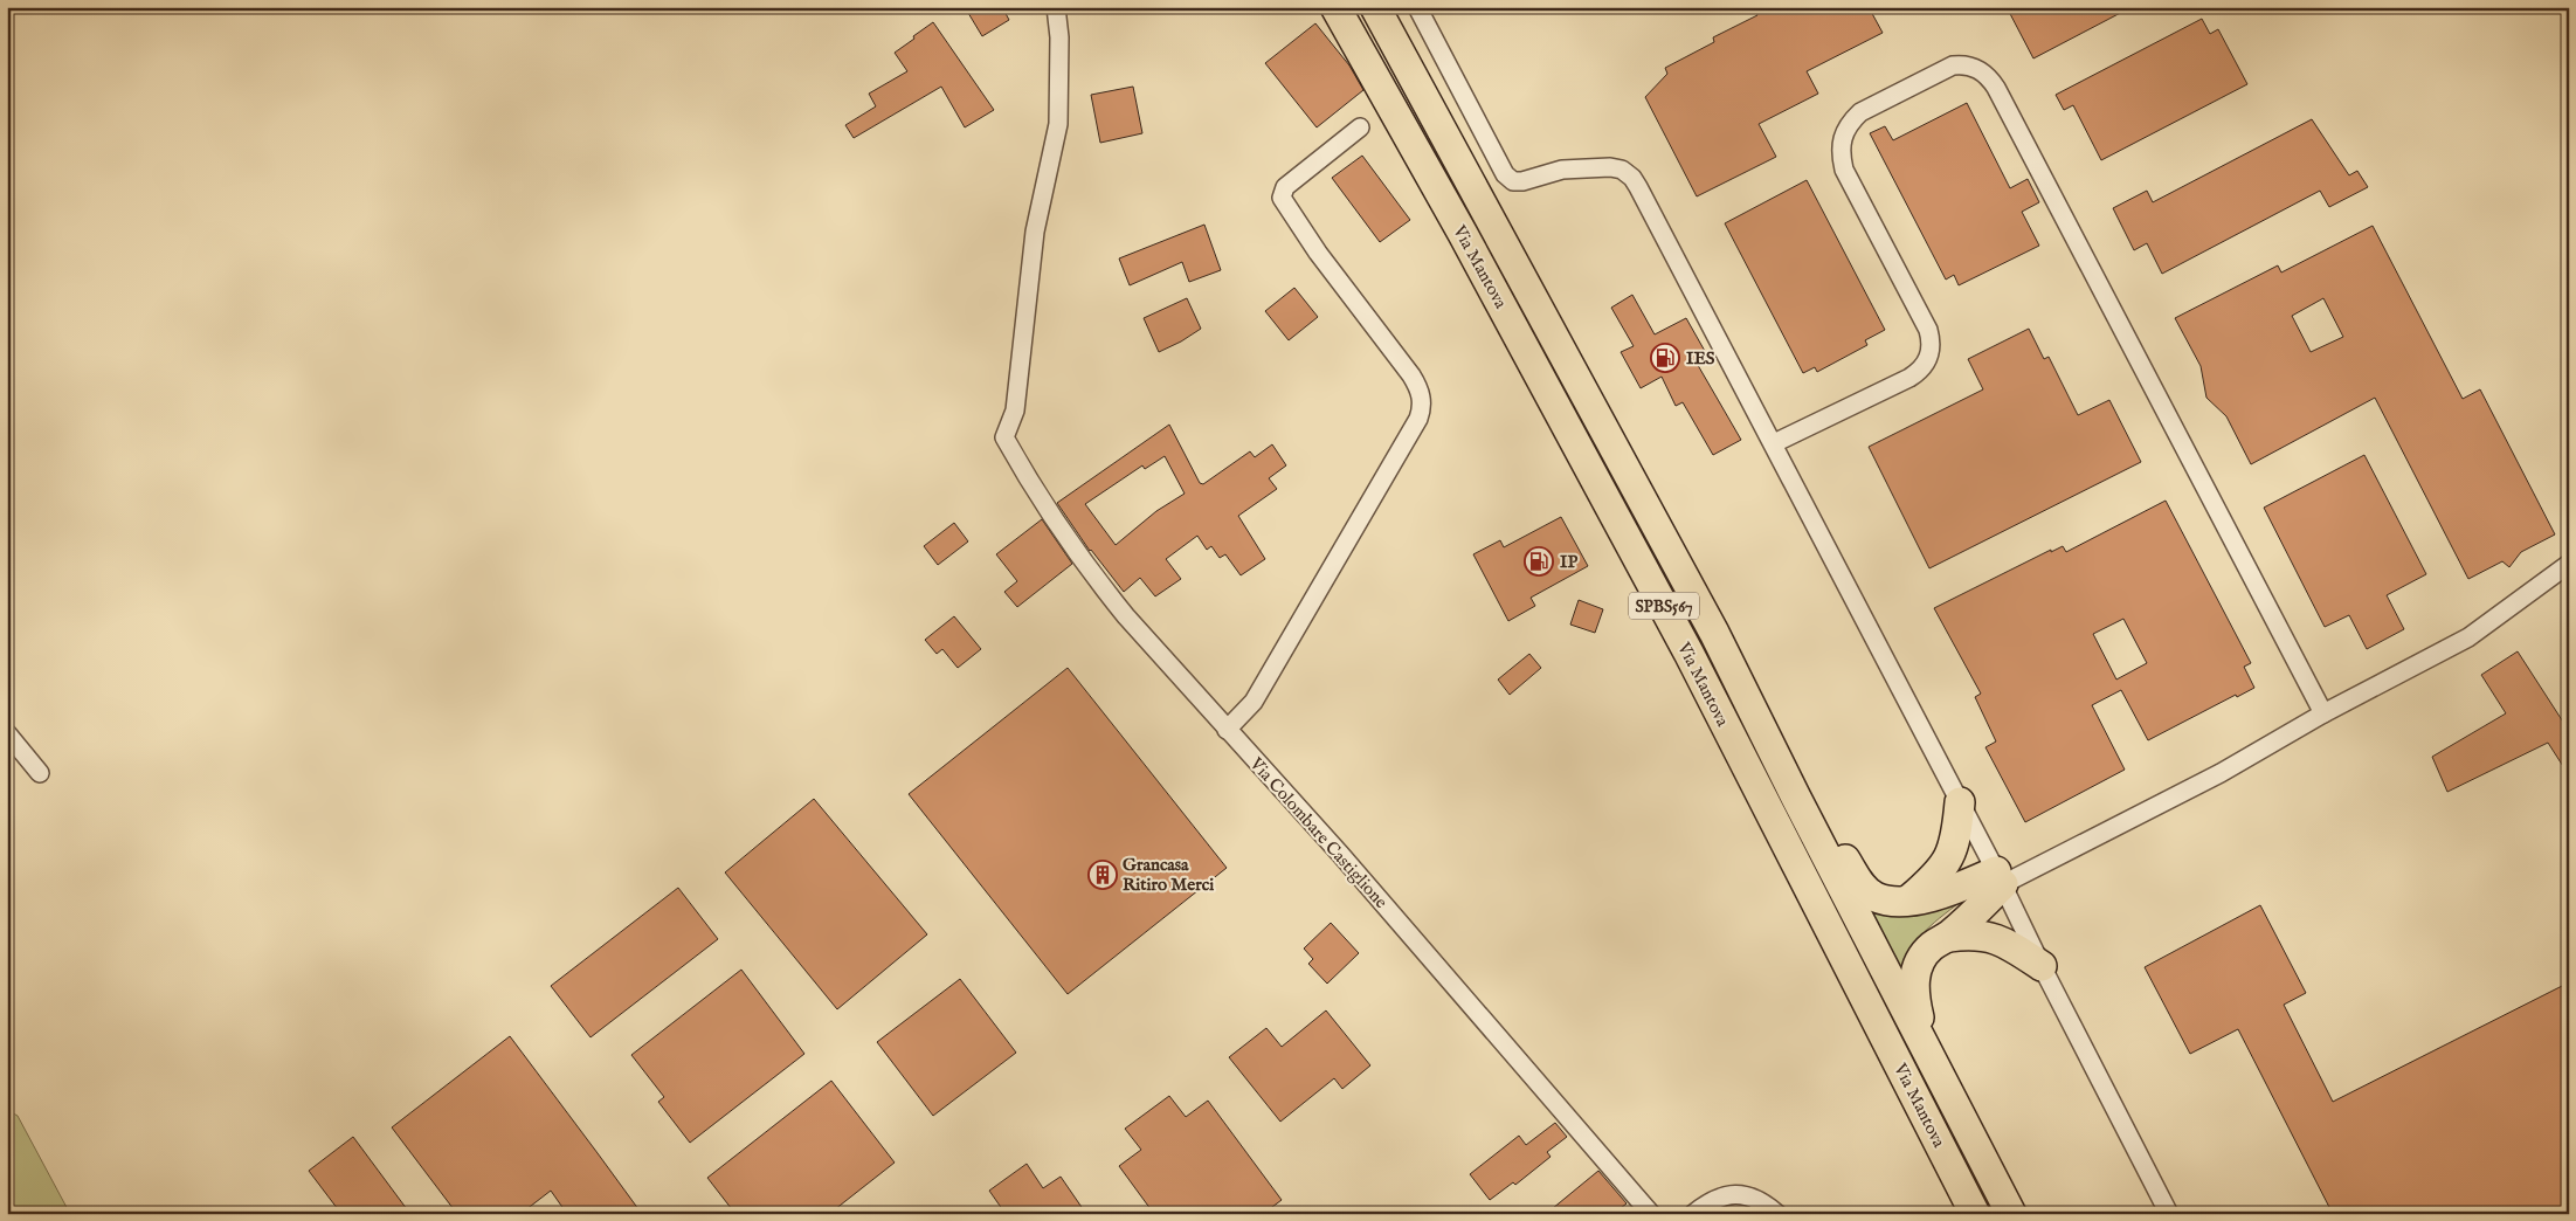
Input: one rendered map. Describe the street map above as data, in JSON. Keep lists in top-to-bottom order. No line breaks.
{"streets":{"highway":["Via Mantova","SPBS567"],"street":["Via Colombare Castiglione"]},"places":{"fuel station":["IES","IP"],"building":["Grancasa Ritiro Merci"]}}
